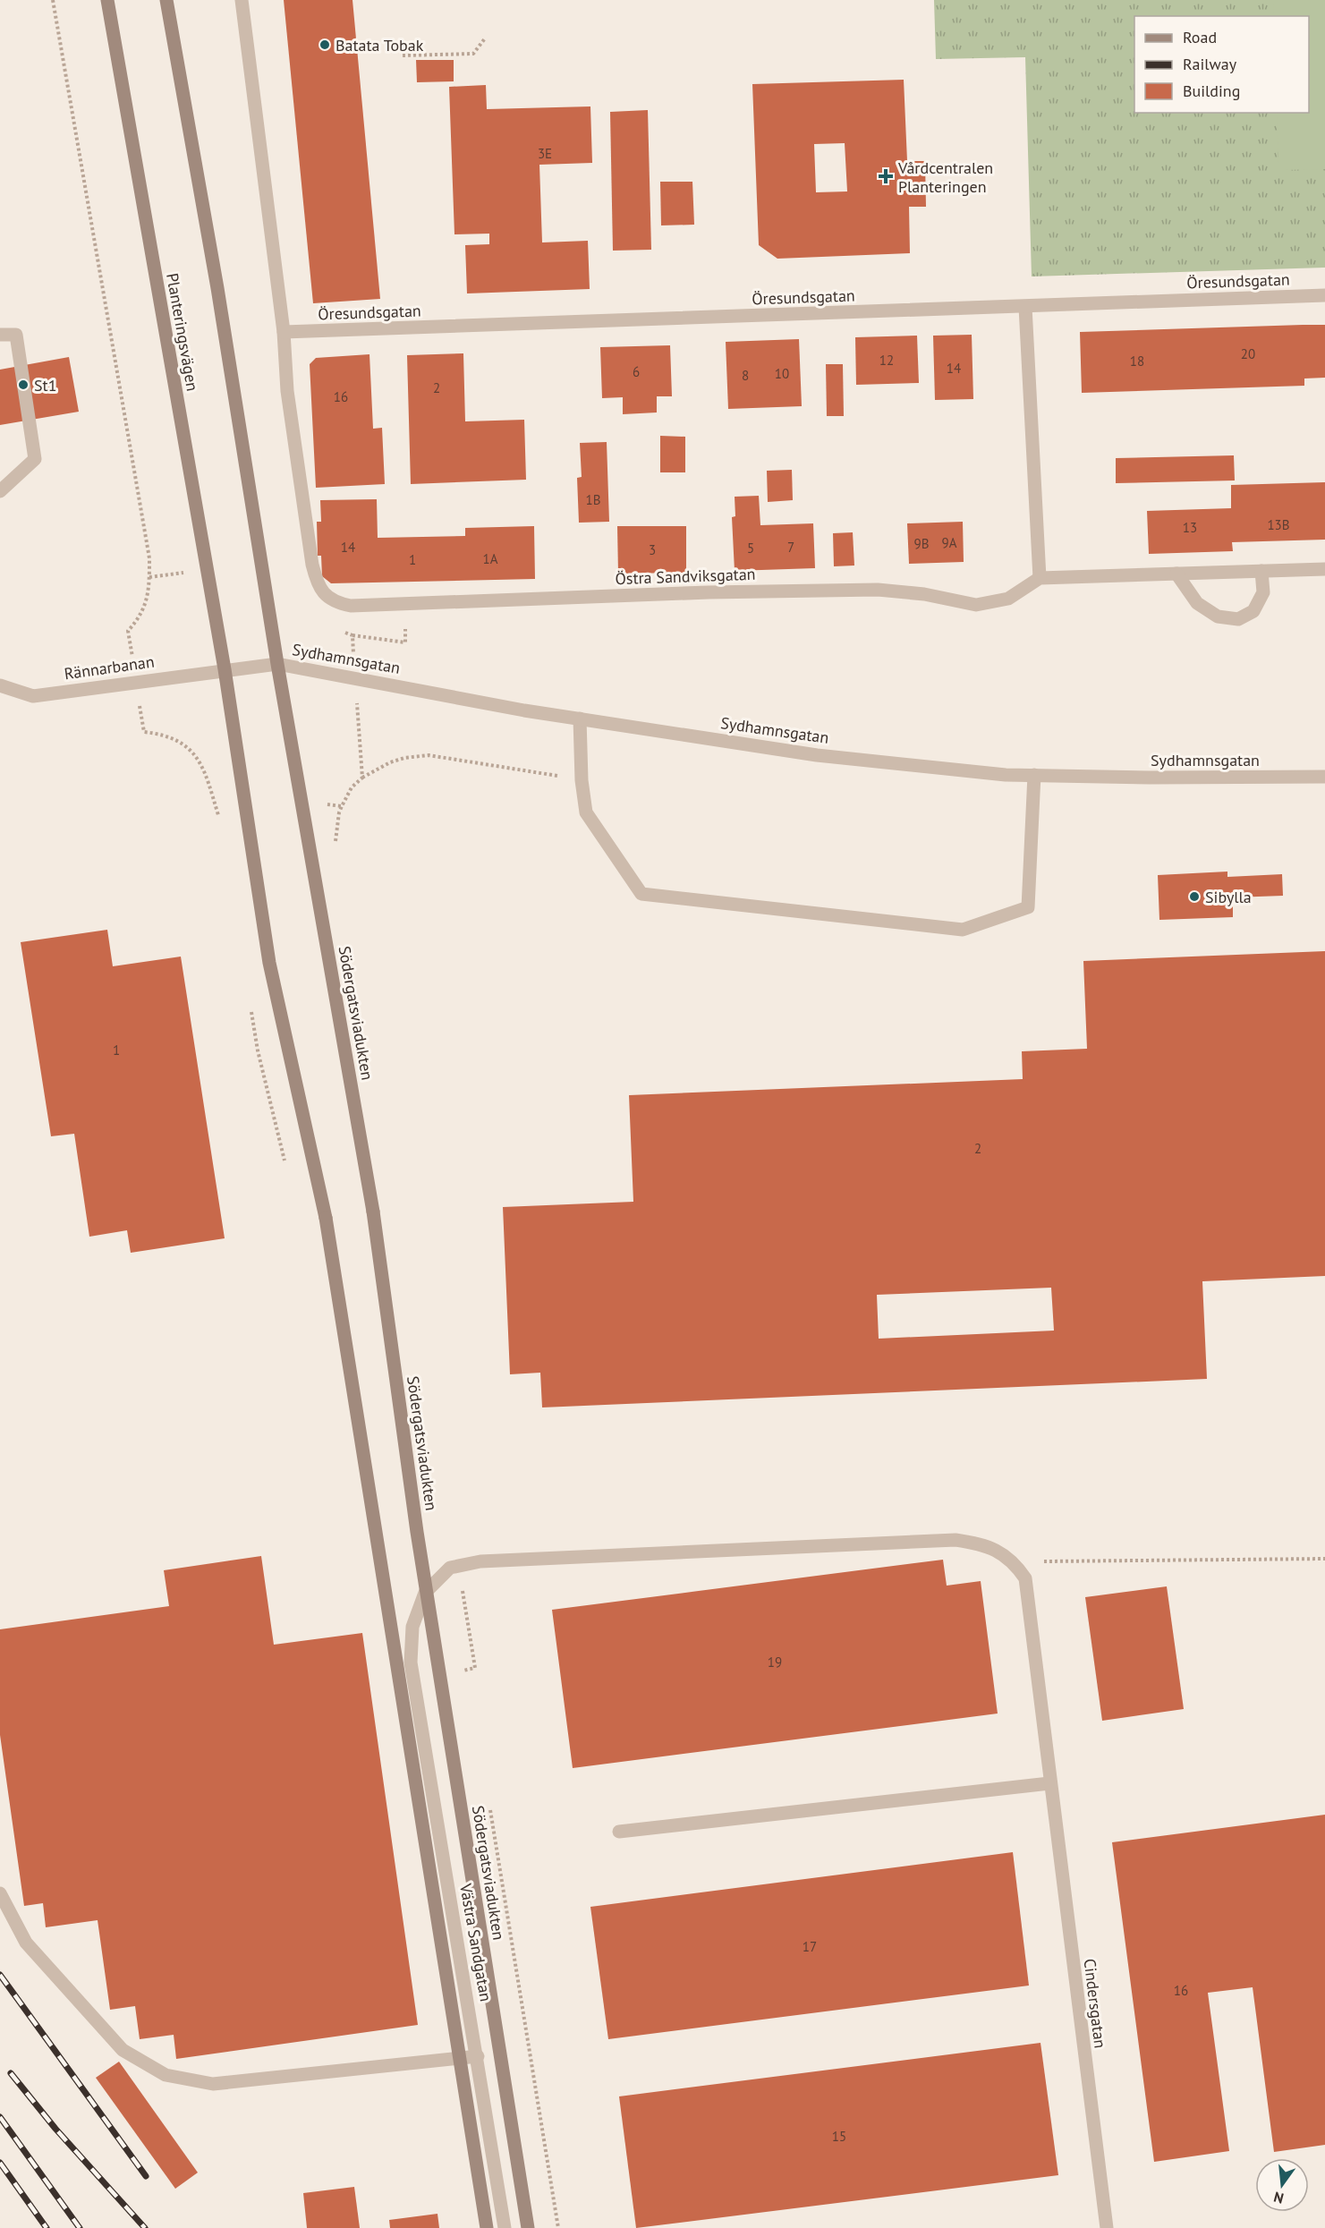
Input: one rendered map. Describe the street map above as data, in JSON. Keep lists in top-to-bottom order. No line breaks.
{"streets":{"main road":["Planteringsvägen","Södergatsviadukten"],"street":["Öresundsgatan","Östra Sandviksgatan","Sydhamnsgatan","Rännarbanan","Västra Sandgatan","Cindersgatan"]},"crossings":[["Öresundsgatan","Östra Sandviksgatan"],["Planteringsvägen","Sydhamnsgatan"],["Planteringsvägen","Rännarbanan"],["Sydhamnsgatan","Rännarbanan"],["Sydhamnsgatan","Södergatsviadukten"],["Västra Sandgatan","Cindersgatan"]],"places":{"other":["Batata Tobak","St1","Sibylla"],"health":["Vårdcentralen Planteringen"]},"house_numbers":["3E","20","12","18","14","6","10","8","2","16","1B","13B","13","9A","9B","14","7","5","3","1A","1","1","2","19","17","16","15"],"legend":["Road","Railway","Building"],"north":"bottom"}
